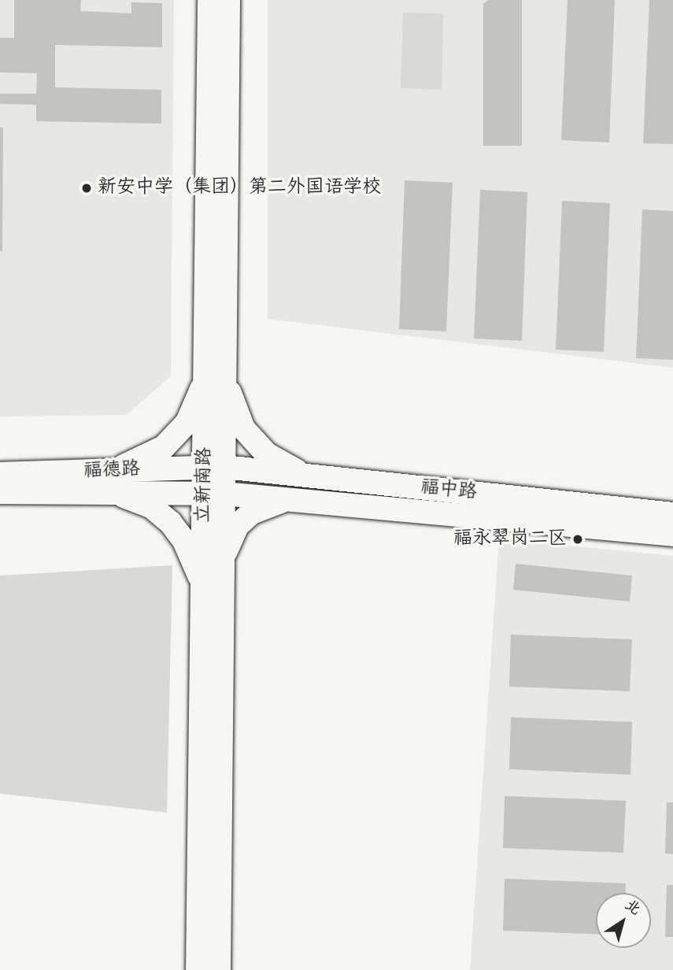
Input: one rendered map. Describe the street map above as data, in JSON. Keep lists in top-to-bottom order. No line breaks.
{"streets":{"street":["福德路","立新南路","福中路"]},"crossings":[["福德路","立新南路"],["福德路","福中路"],["立新南路","福中路"]],"places":["新安中学（集团）第二外国语学校","福永翠岗二区"],"north":"top right"}
